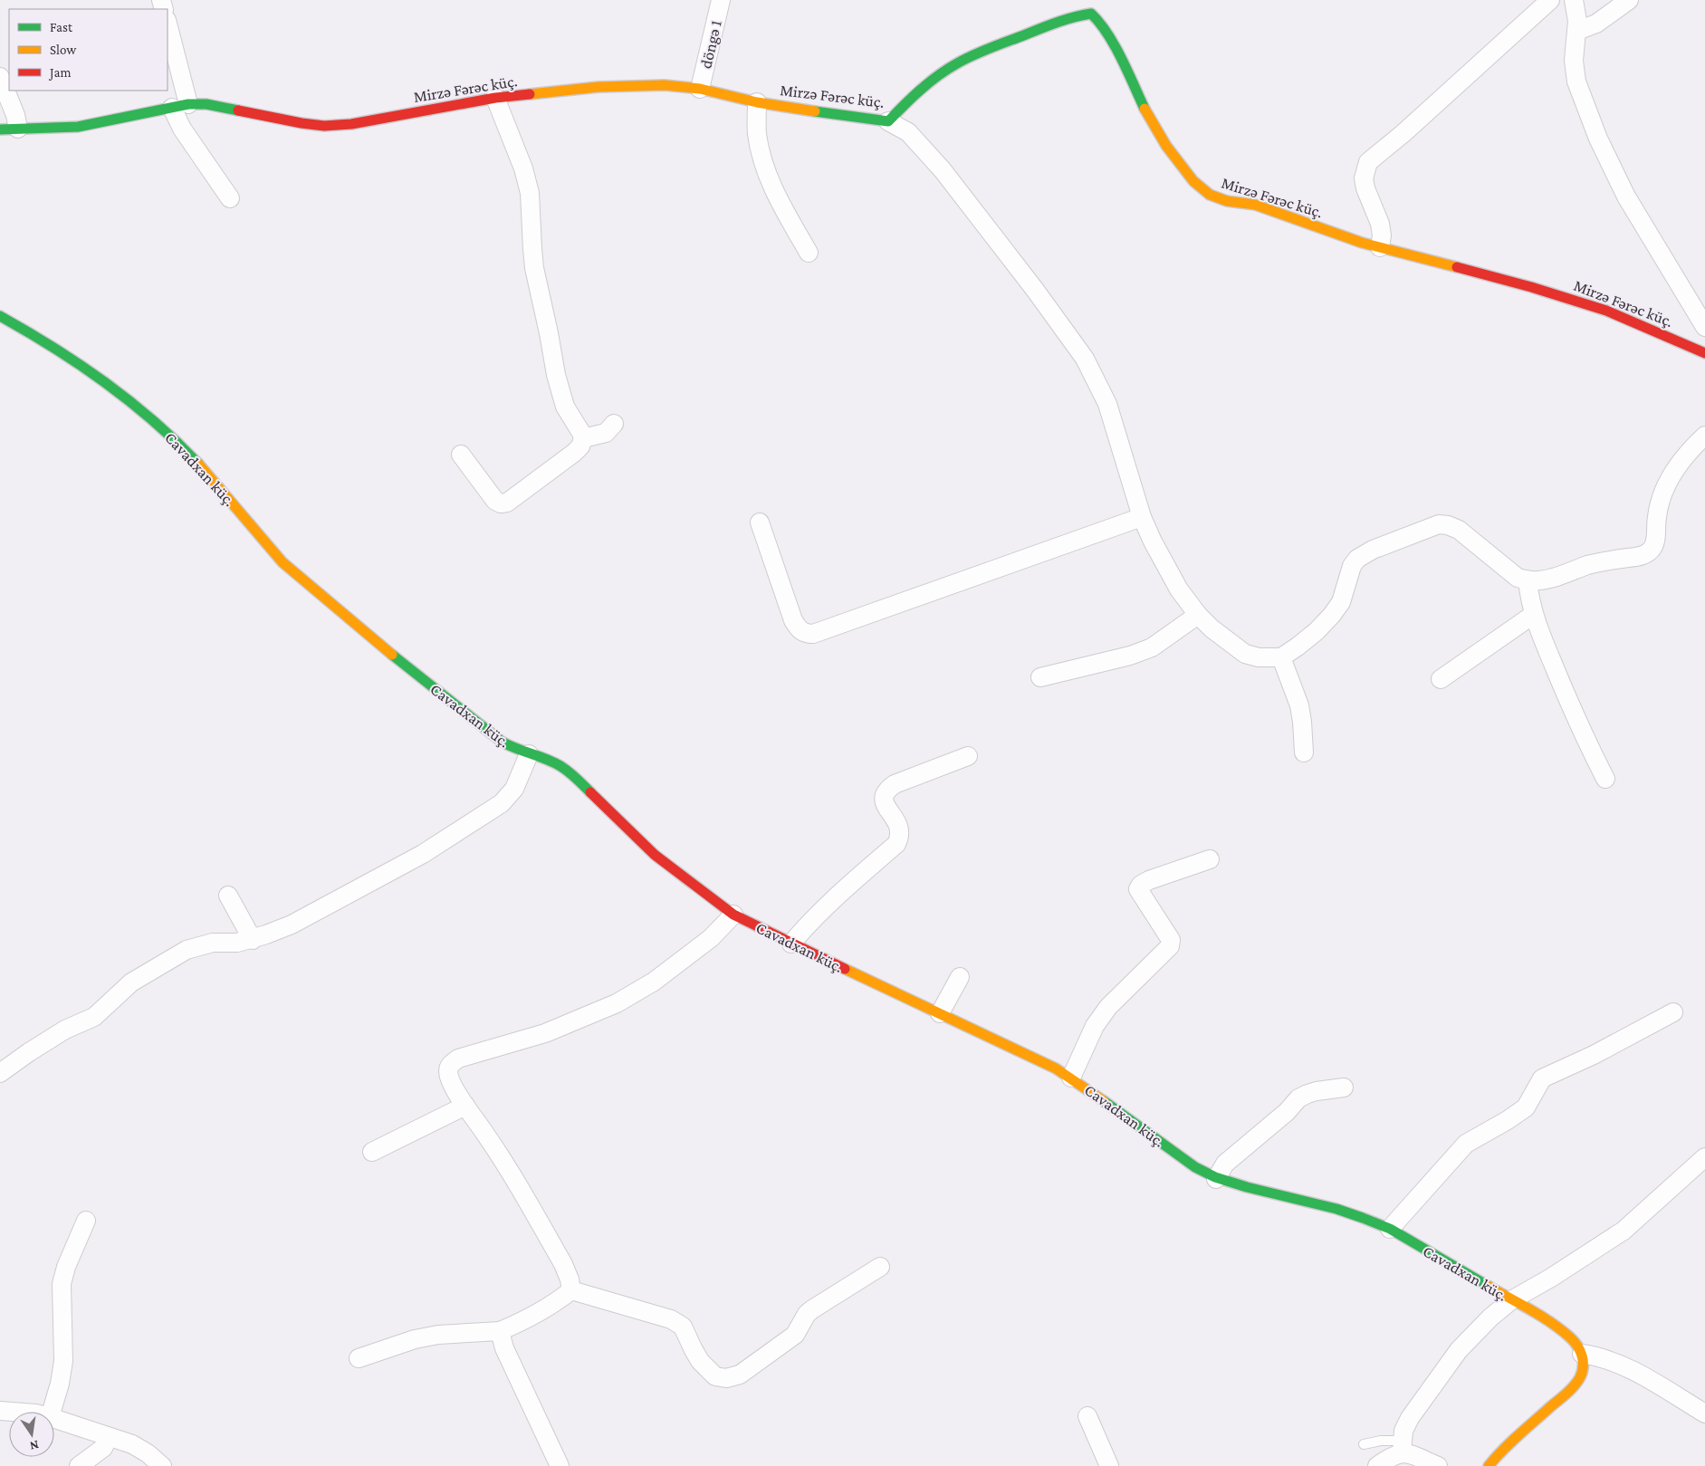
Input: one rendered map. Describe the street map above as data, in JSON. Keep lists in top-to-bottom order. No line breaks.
{"streets":{"street":["döngə 1","Mirzə Fərəc küç.","Cavadxan küç."]},"crossings":[["döngə 1","Mirzə Fərəc küç."]],"legend":["Fast","Slow","Jam"],"north":"bottom"}
